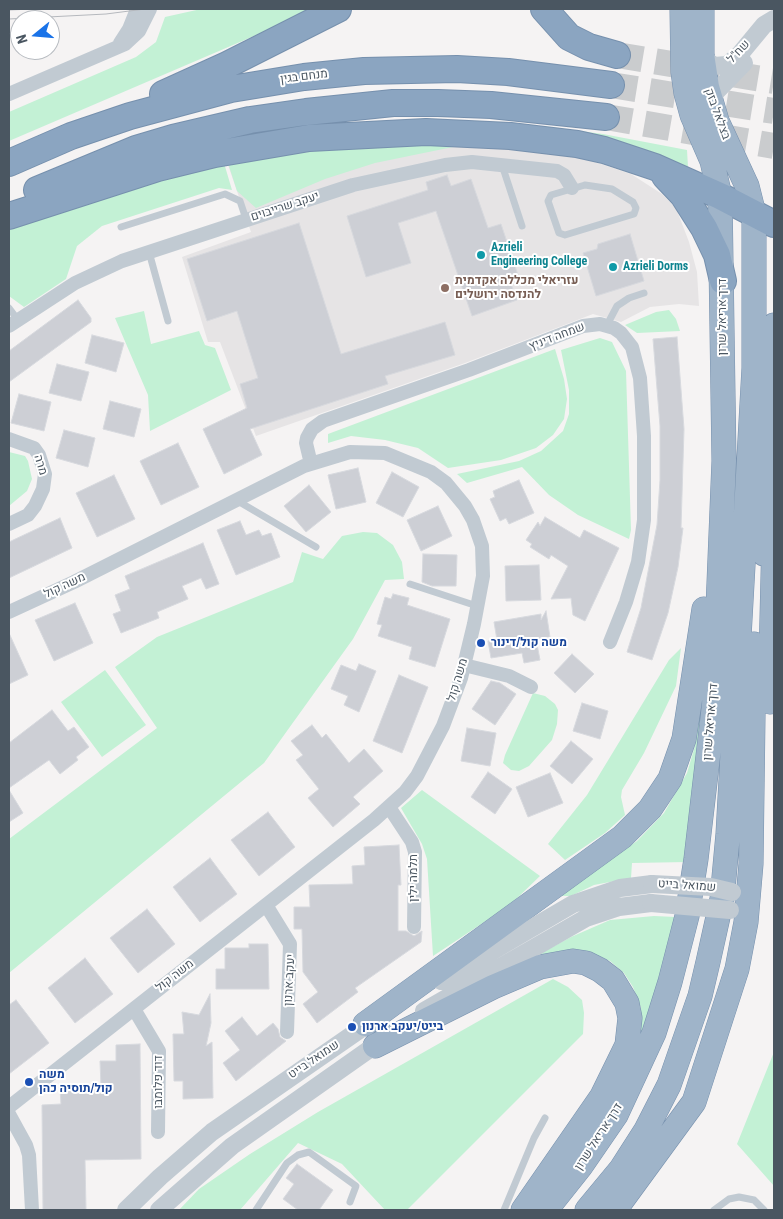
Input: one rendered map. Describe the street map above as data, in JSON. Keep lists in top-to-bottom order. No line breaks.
{"streets":{"highway":["מנחם בגין","בצלאל בזק","דרך אריאל שרון"],"street":["שח\"ל","יעקב שרייבוים","שמחה דיניץ","מרה","משה קול","תלמה ילין","שמואל בייט","יעקב ארנון","דוד פלומבו"]},"crossings":[["שח\"ל","בצלאל בזק"],["בצלאל בזק","דרך אריאל שרון"],["שמחה דיניץ","משה קול"],["משה קול","תלמה ילין"],["משה קול","יעקב ארנון"],["משה קול","דוד פלומבו"]],"places":["Azrieli Engineering College","Azrieli Dorms","עזריאלי מכללה אקדמית להנדסה ירושלים","משה קול/דינור","בייט/יעקב ארנון","משה קול/תוסיה כהן"],"north":"left"}
